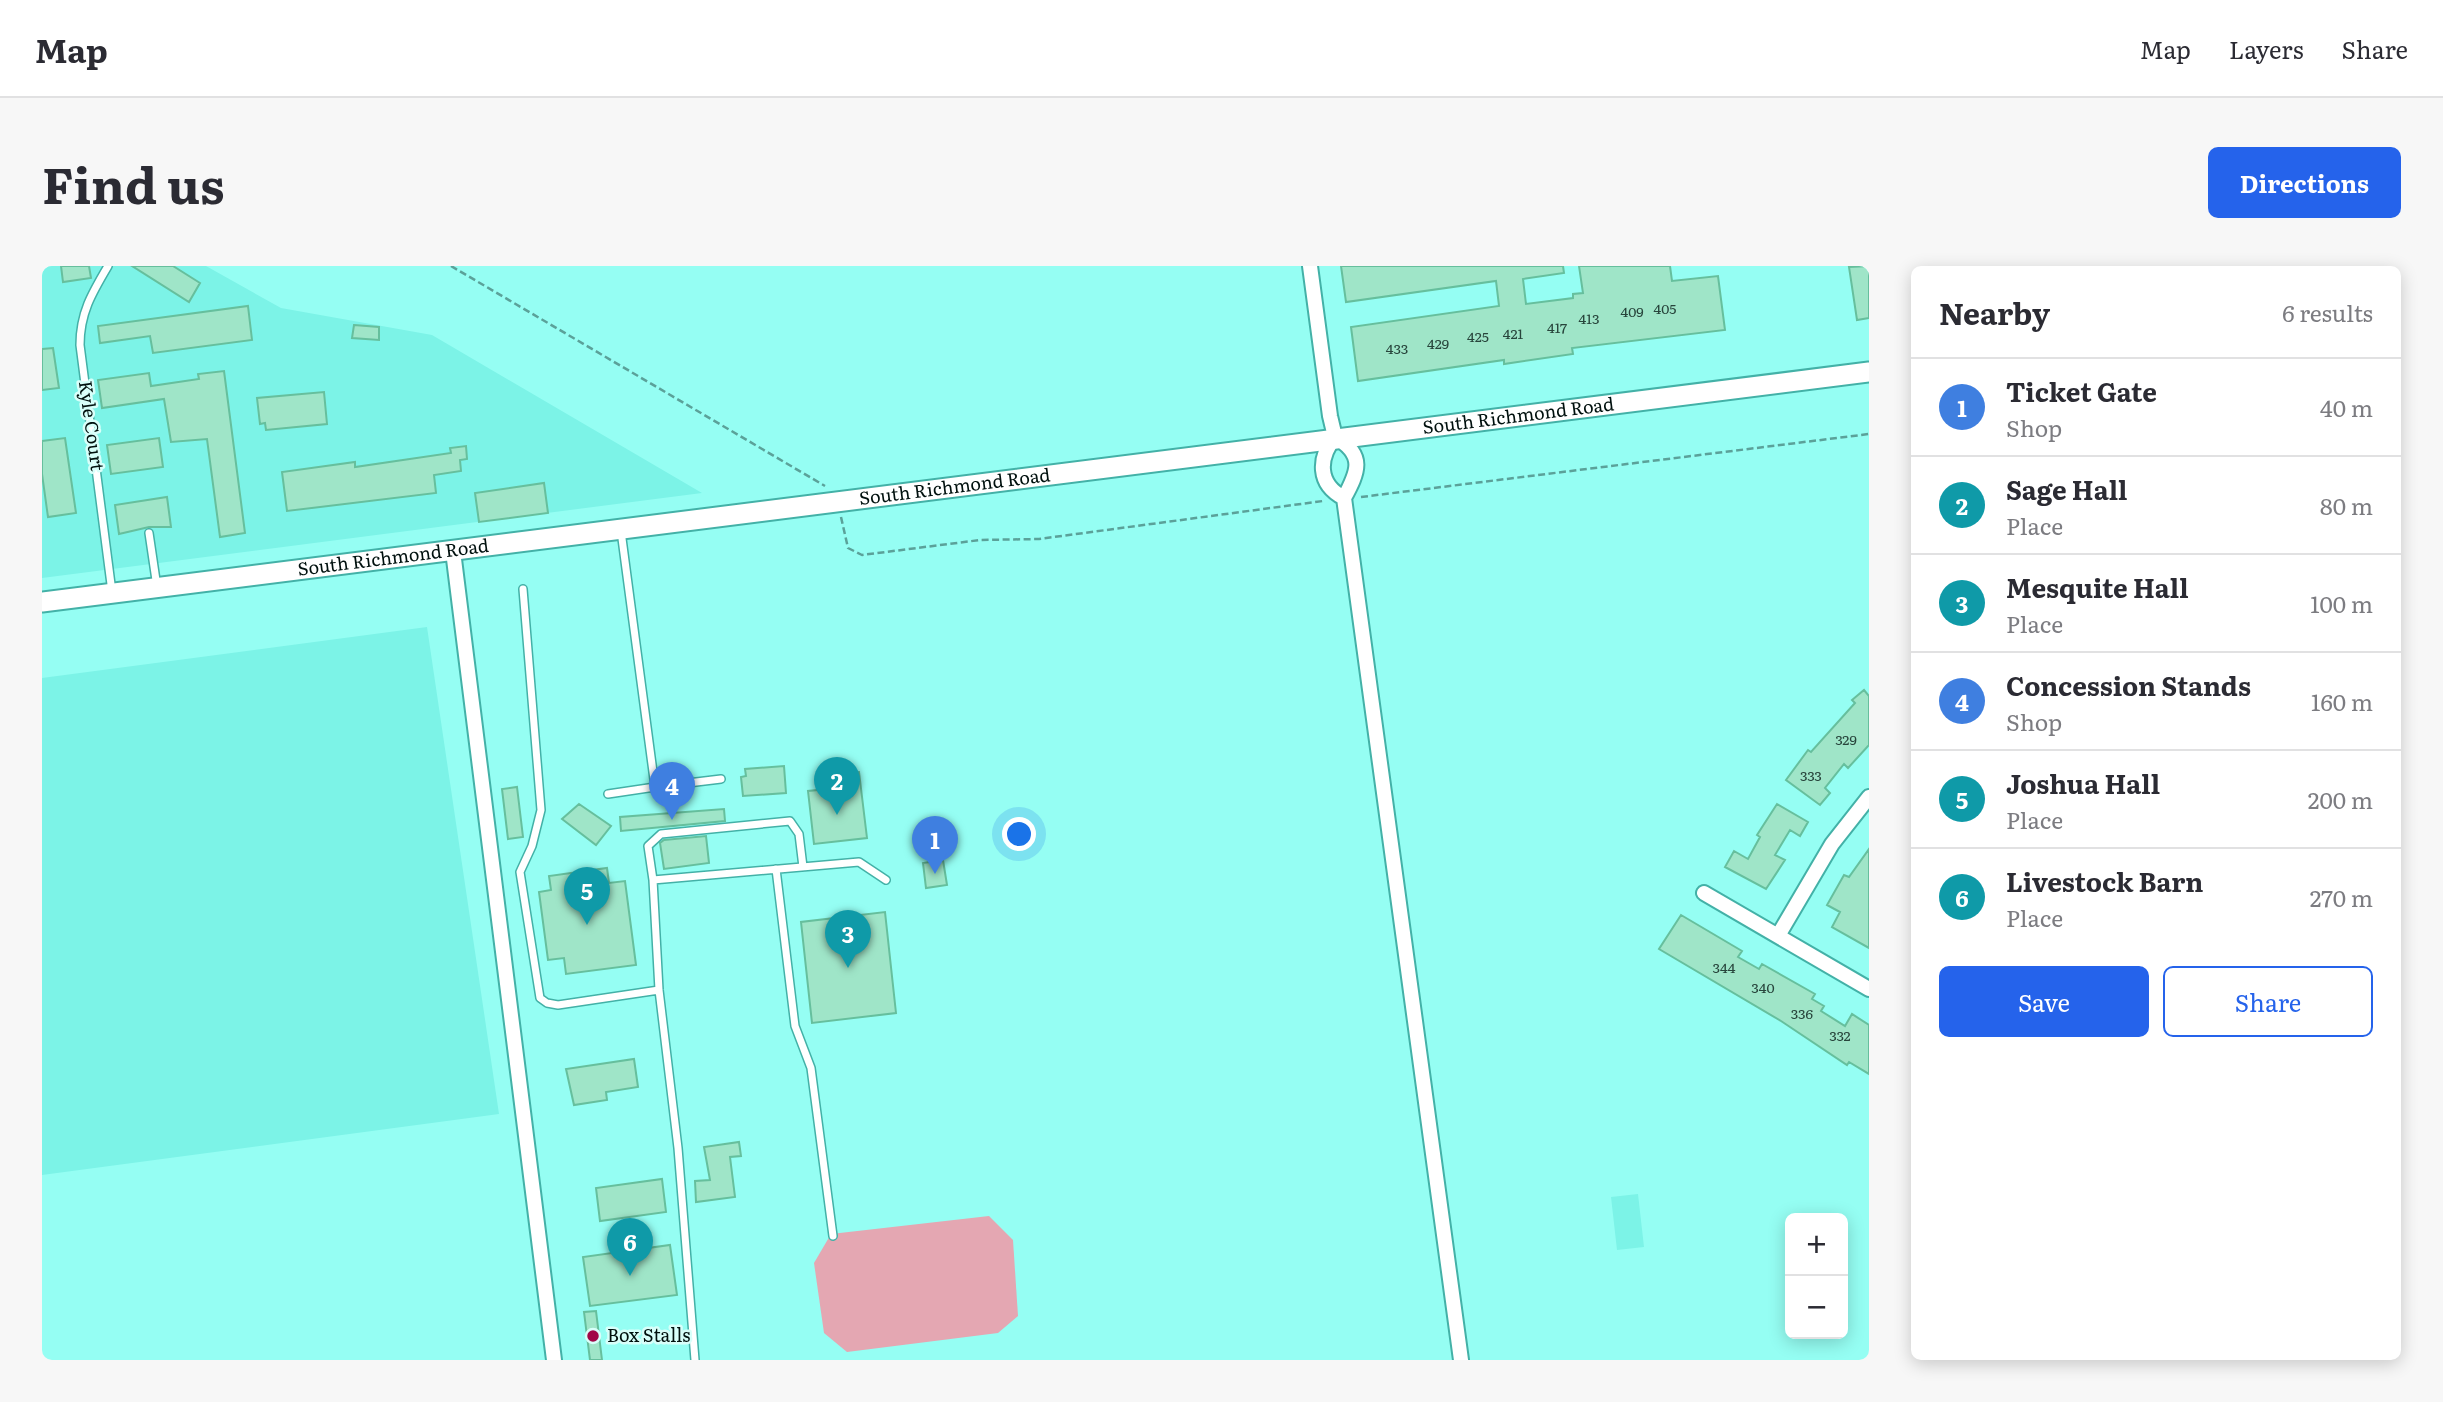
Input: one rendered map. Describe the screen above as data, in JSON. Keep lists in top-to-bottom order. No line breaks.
{"streets":{"street":["South Richmond Road"],"lane":["Kyle Court"]},"crossings":[["South Richmond Road","Kyle Court"]],"places":["Box Stalls"],"house_numbers":["405","409","413","417","421","425","429","433","329","333","344","340","336","332"],"page":{"header":"Map","nav":["Map","Layers","Share"],"title":"Find us","buttons":["Directions",["Save","Share"]],"heading":["Nearby","6 results"],"list":[{"mark":"1","name":"Ticket Gate","note":"Shop","value":"40 m"},{"mark":"2","name":"Sage Hall","note":"Place","value":"80 m"},{"mark":"3","name":"Mesquite Hall","note":"Place","value":"100 m"},{"mark":"4","name":"Concession Stands","note":"Shop","value":"160 m"},{"mark":"5","name":"Joshua Hall","note":"Place","value":"200 m"},{"mark":"6","name":"Livestock Barn","note":"Place","value":"270 m"}],"pins":["2","4","1","5","3","6"],"map_buttons":["+","−"]}}
